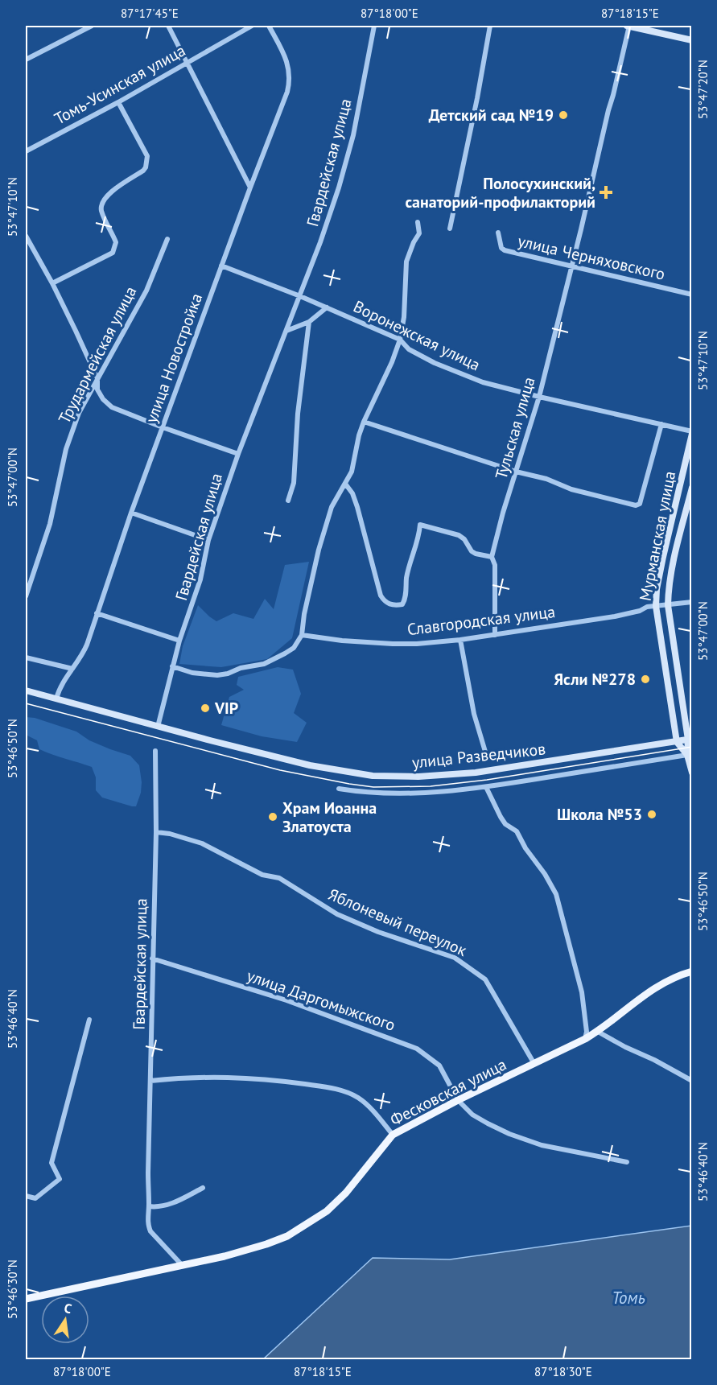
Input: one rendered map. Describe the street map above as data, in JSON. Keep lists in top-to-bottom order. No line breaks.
{"streets":{"main road":["Мурманская улица","улица Разведчиков","Фесковская улица"],"street":["Томь-Усинская улица","Гвардейская улица","улица Черняховского","Воронежская улица","Трудармейская улица","улица Новостройка","Тульская улица","Славгородская улица","Яблоневый переулок","улица Даргомыжского"]},"crossings":[["Гвардейская улица","Воронежская улица"],["Гвардейская улица","улица Разведчиков"],["Гвардейская улица","Яблоневый переулок"],["Гвардейская улица","улица Даргомыжского"],["улица Черняховского","Тульская улица"],["Воронежская улица","улица Новостройка"],["Воронежская улица","Тульская улица"],["Воронежская улица","Мурманская улица"],["улица Новостройка","улица Разведчиков"],["Тульская улица","Славгородская улица"],["Мурманская улица","Славгородская улица"],["Мурманская улица","улица Разведчиков"],["Яблоневый переулок","Фесковская улица"],["улица Даргомыжского","Фесковская улица"]],"water":["Томь"],"places":{"other":["Детский сад №19","Ясли №278","VIP","Школа №53","Храм Иоанна Златоуста"],"health":["Полосухинский, санаторий-профилакторий"]},"north":"top","coordinates":["87°17'45\"E","87°18'00\"E","87°18'15\"E","53°47'20\"N","53°47'10\"N","53°47'00\"N","53°46'50\"N","53°46'40\"N","53°46'30\"N","87°18'30\"E"]}
